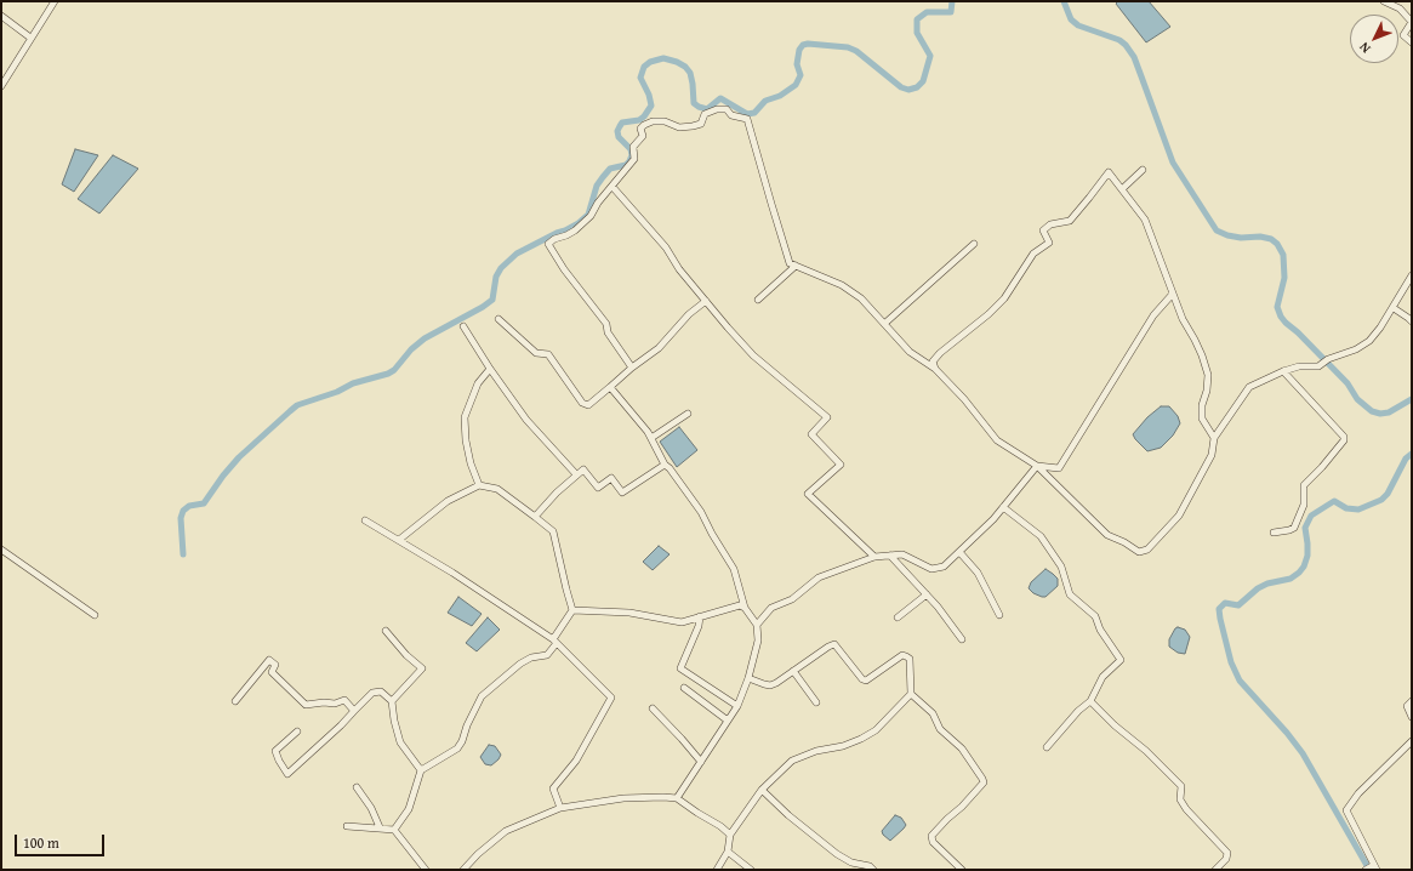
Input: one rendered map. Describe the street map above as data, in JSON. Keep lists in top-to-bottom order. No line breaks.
{"scale_bar":"100 m","north":"bottom left"}
